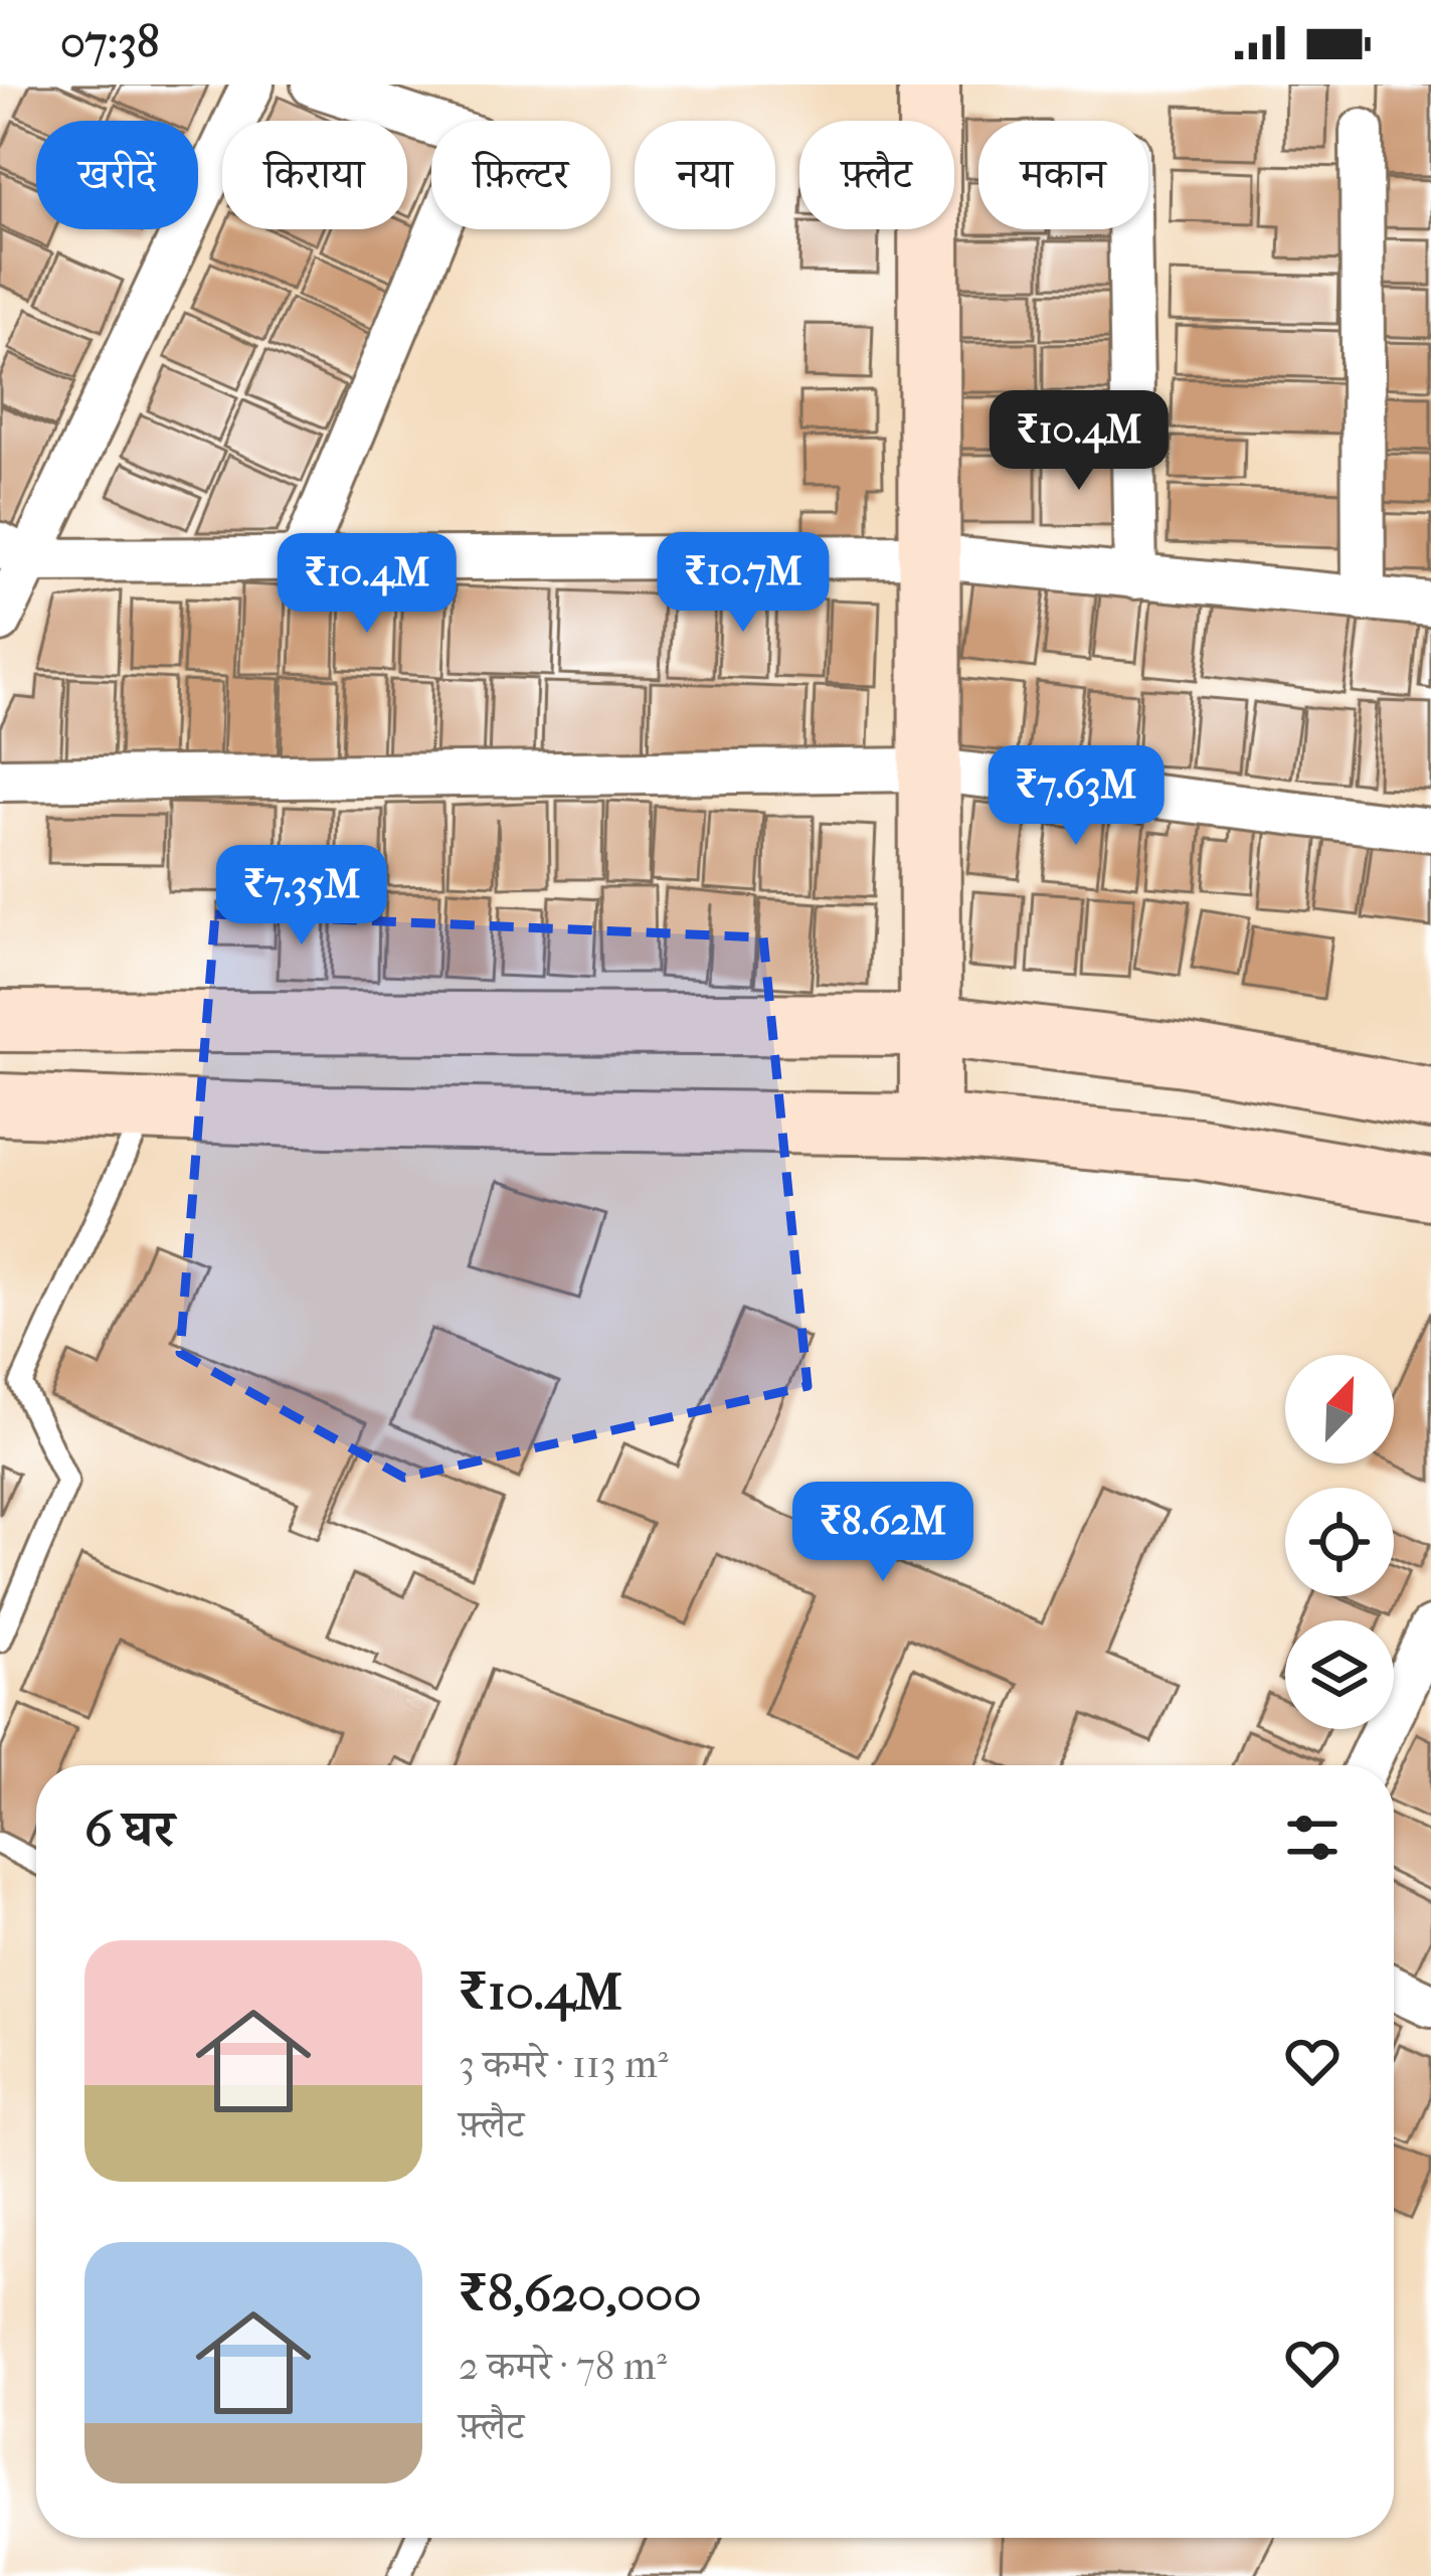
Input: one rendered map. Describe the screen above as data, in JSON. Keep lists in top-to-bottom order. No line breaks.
{"north":"top right","page":{"status":"07:38","chip":["खरीदें","किराया","फ़िल्टर","नया","फ़्लैट","मकान"],"price":["₹10.4M","₹10.7M","₹10.4M","₹7.63M","₹7.35M","₹8.62M"],"heading":"6 घर","list":[{"name":"₹10.4M","note":"3 कमरे · 113 m² · फ़्लैट"},{"name":"₹8,620,000","note":"2 कमरे · 78 m² · फ़्लैट"}]}}
